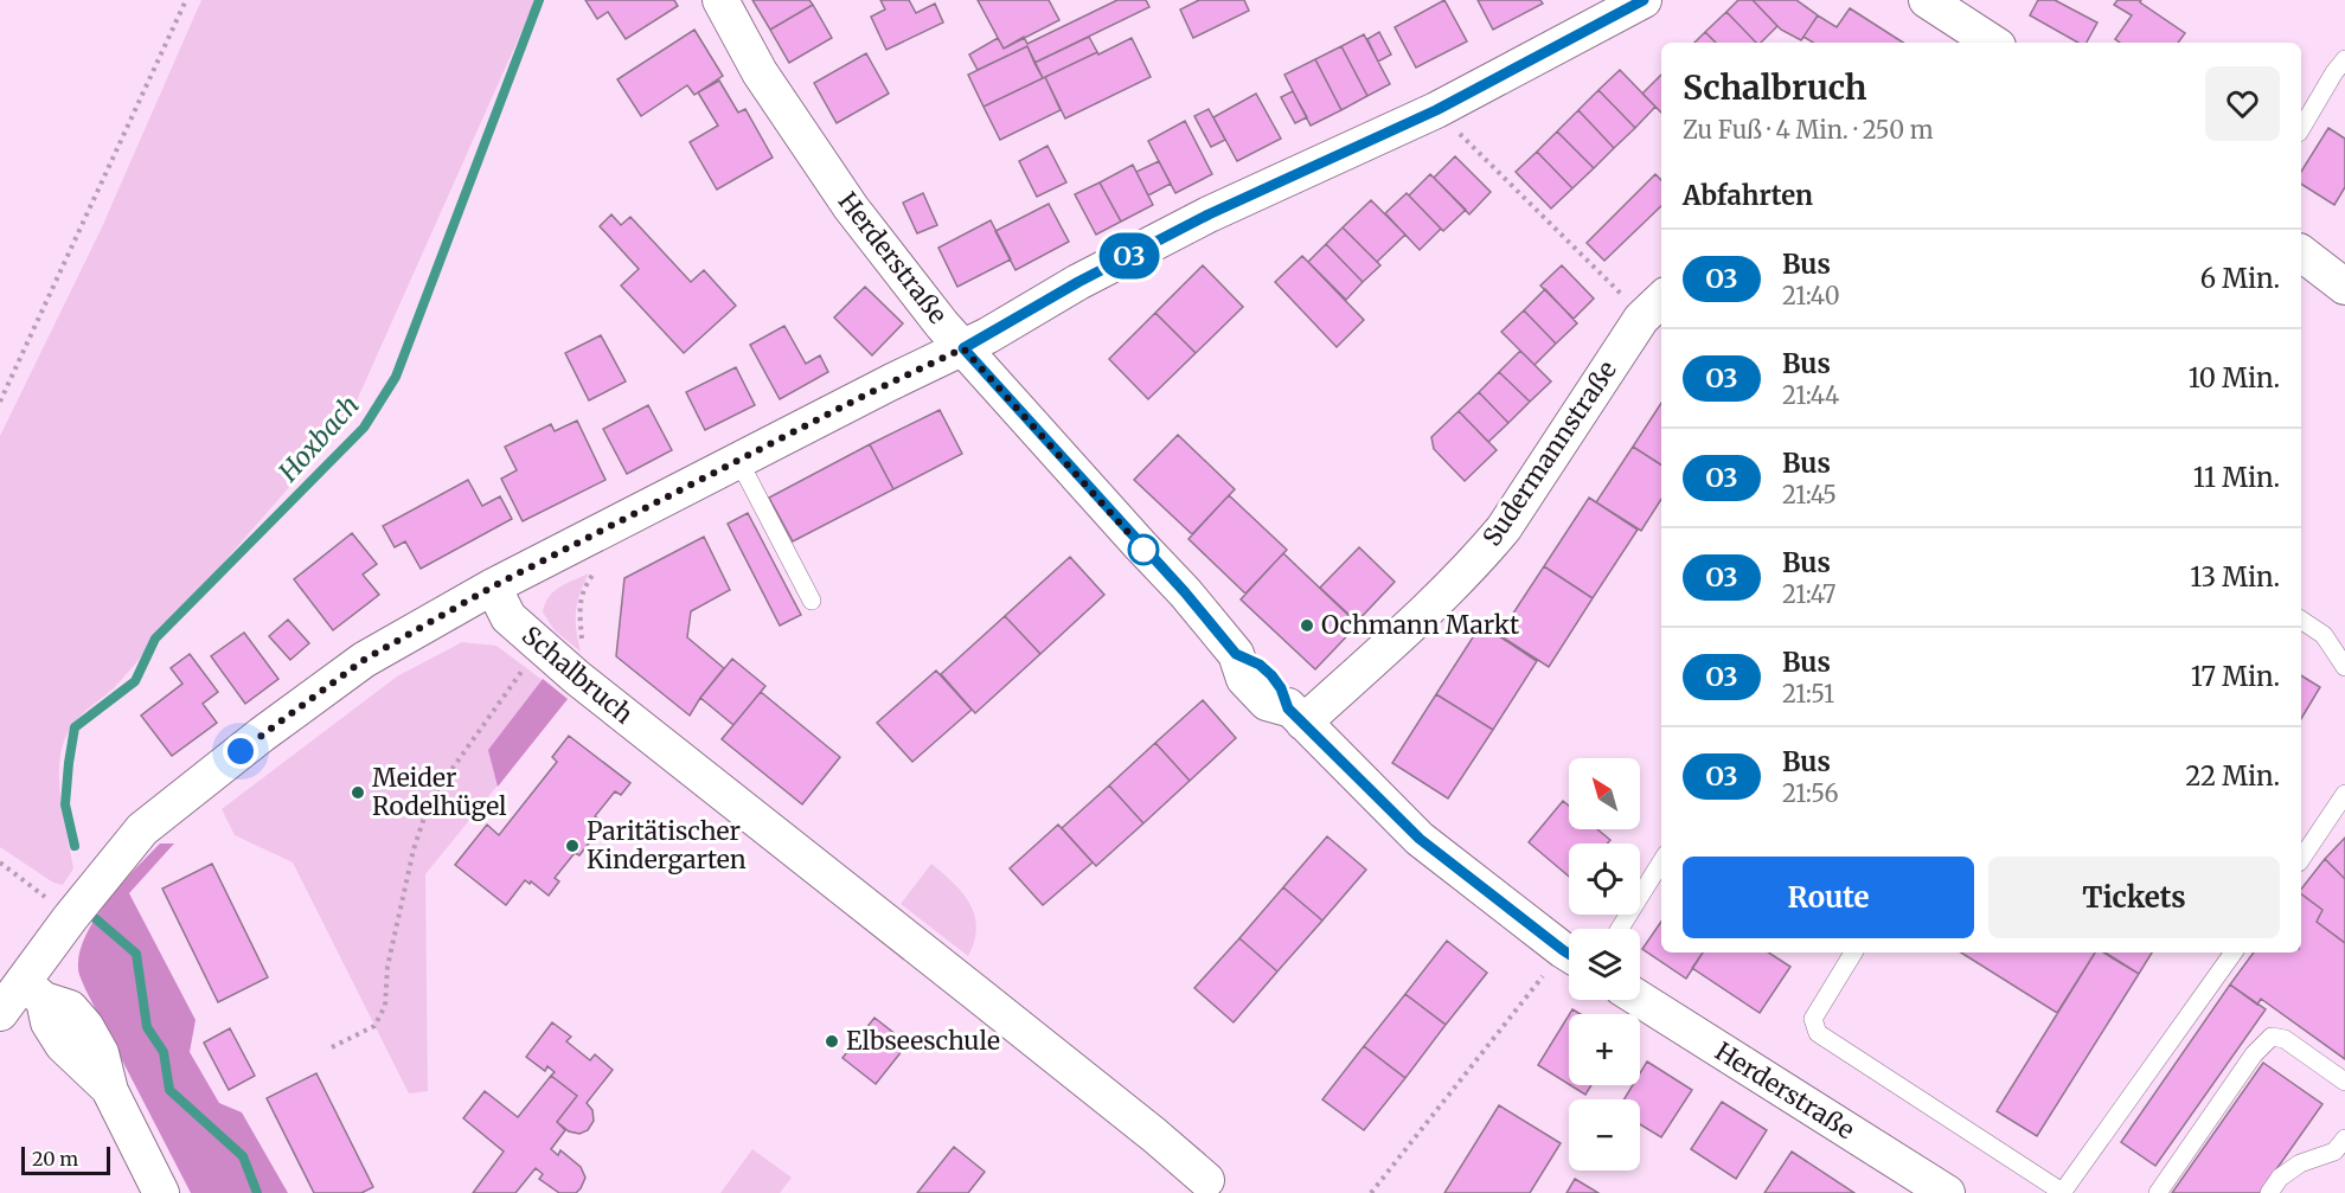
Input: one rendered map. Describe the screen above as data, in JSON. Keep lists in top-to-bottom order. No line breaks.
{"streets":{"street":["Herderstraße","Sudermannstraße","Schalbruch"]},"crossings":[["Herderstraße","Sudermannstraße"]],"water":["Hoxbach"],"places":["Ochmann Markt","Meider Rodelhügel","Paritätischer Kindergarten","Elbseeschule"],"lines":["bus line O3"],"scale_bar":"20 m","north":"top left","page":{"on_map":"O3","heading":[["Schalbruch","Zu Fuß · 4 Min. · 250 m"],"Abfahrten"],"list":[{"mark":"O3","name":"Bus","note":"21:40","value":"6 Min."},{"mark":"O3","name":"Bus","note":"21:44","value":"10 Min."},{"mark":"O3","name":"Bus","note":"21:45","value":"11 Min."},{"mark":"O3","name":"Bus","note":"21:47","value":"13 Min."},{"mark":"O3","name":"Bus","note":"21:51","value":"17 Min."},{"mark":"O3","name":"Bus","note":"21:56","value":"22 Min."}],"map_buttons":["+","−"],"buttons":["Route","Tickets"],"scale":"20 m"}}
